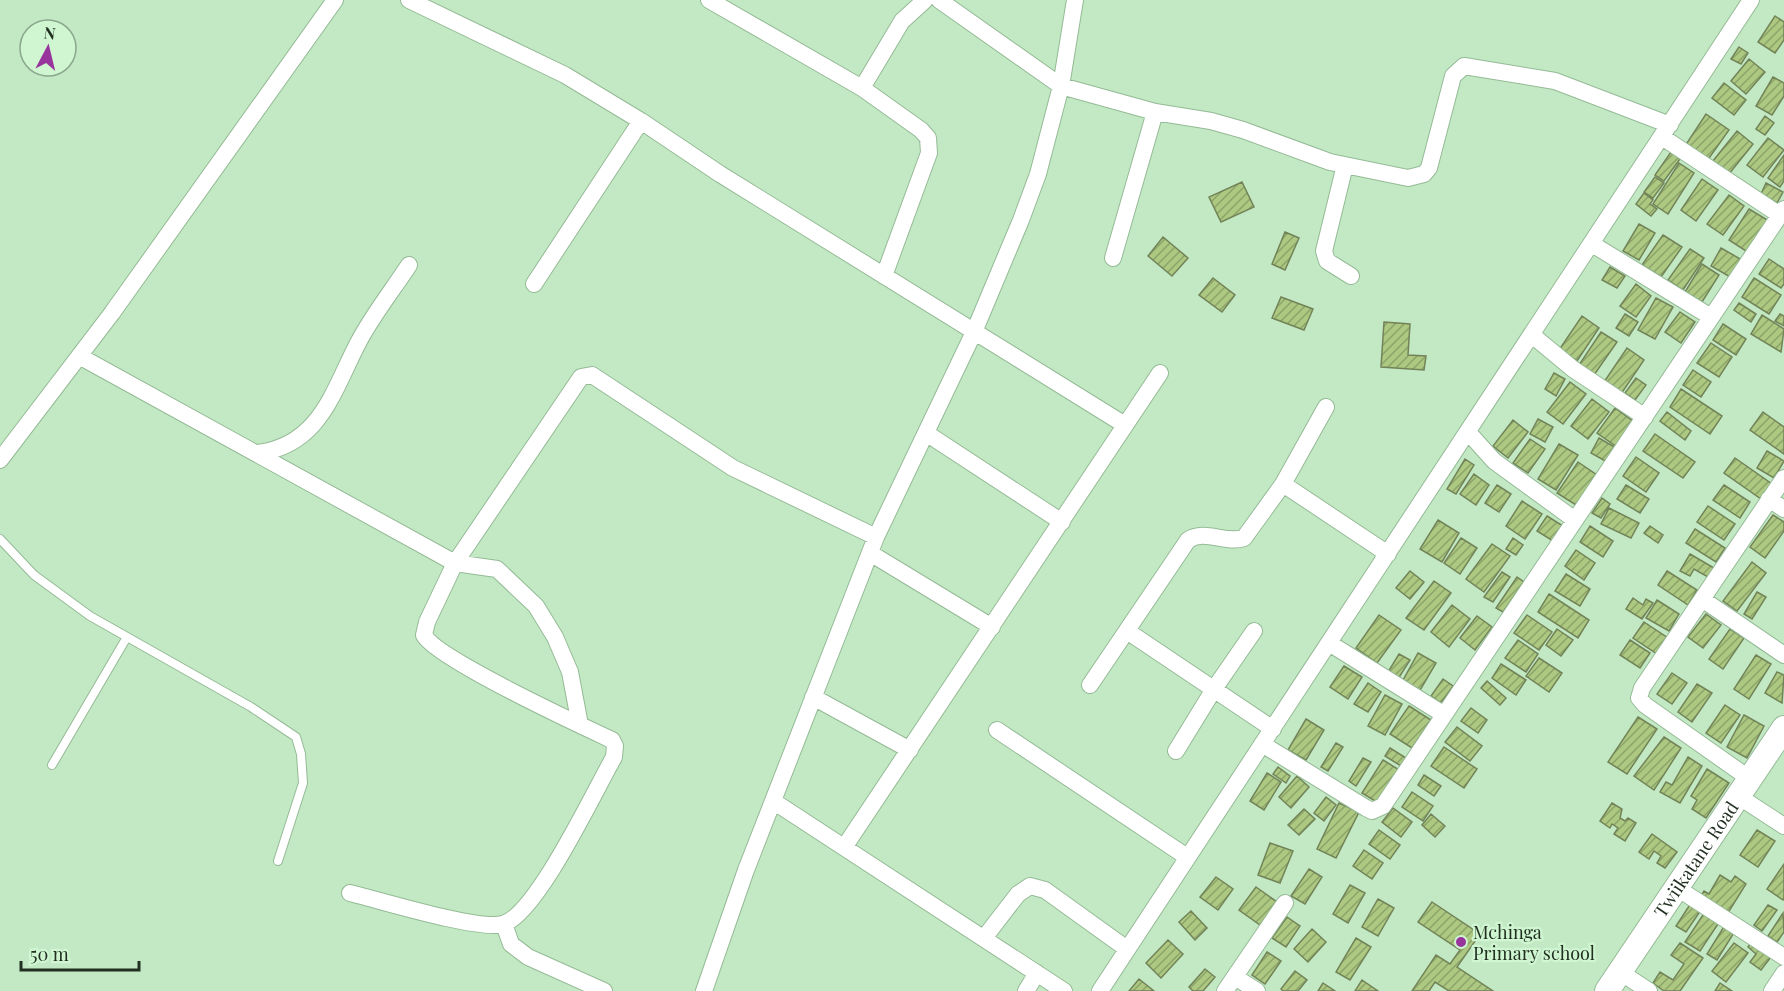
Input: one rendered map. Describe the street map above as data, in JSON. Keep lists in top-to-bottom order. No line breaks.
{"streets":{"main road":["Twiikatane Road"]},"places":["Mchinga Primary school"],"scale_bar":"50 m","north":"top"}
